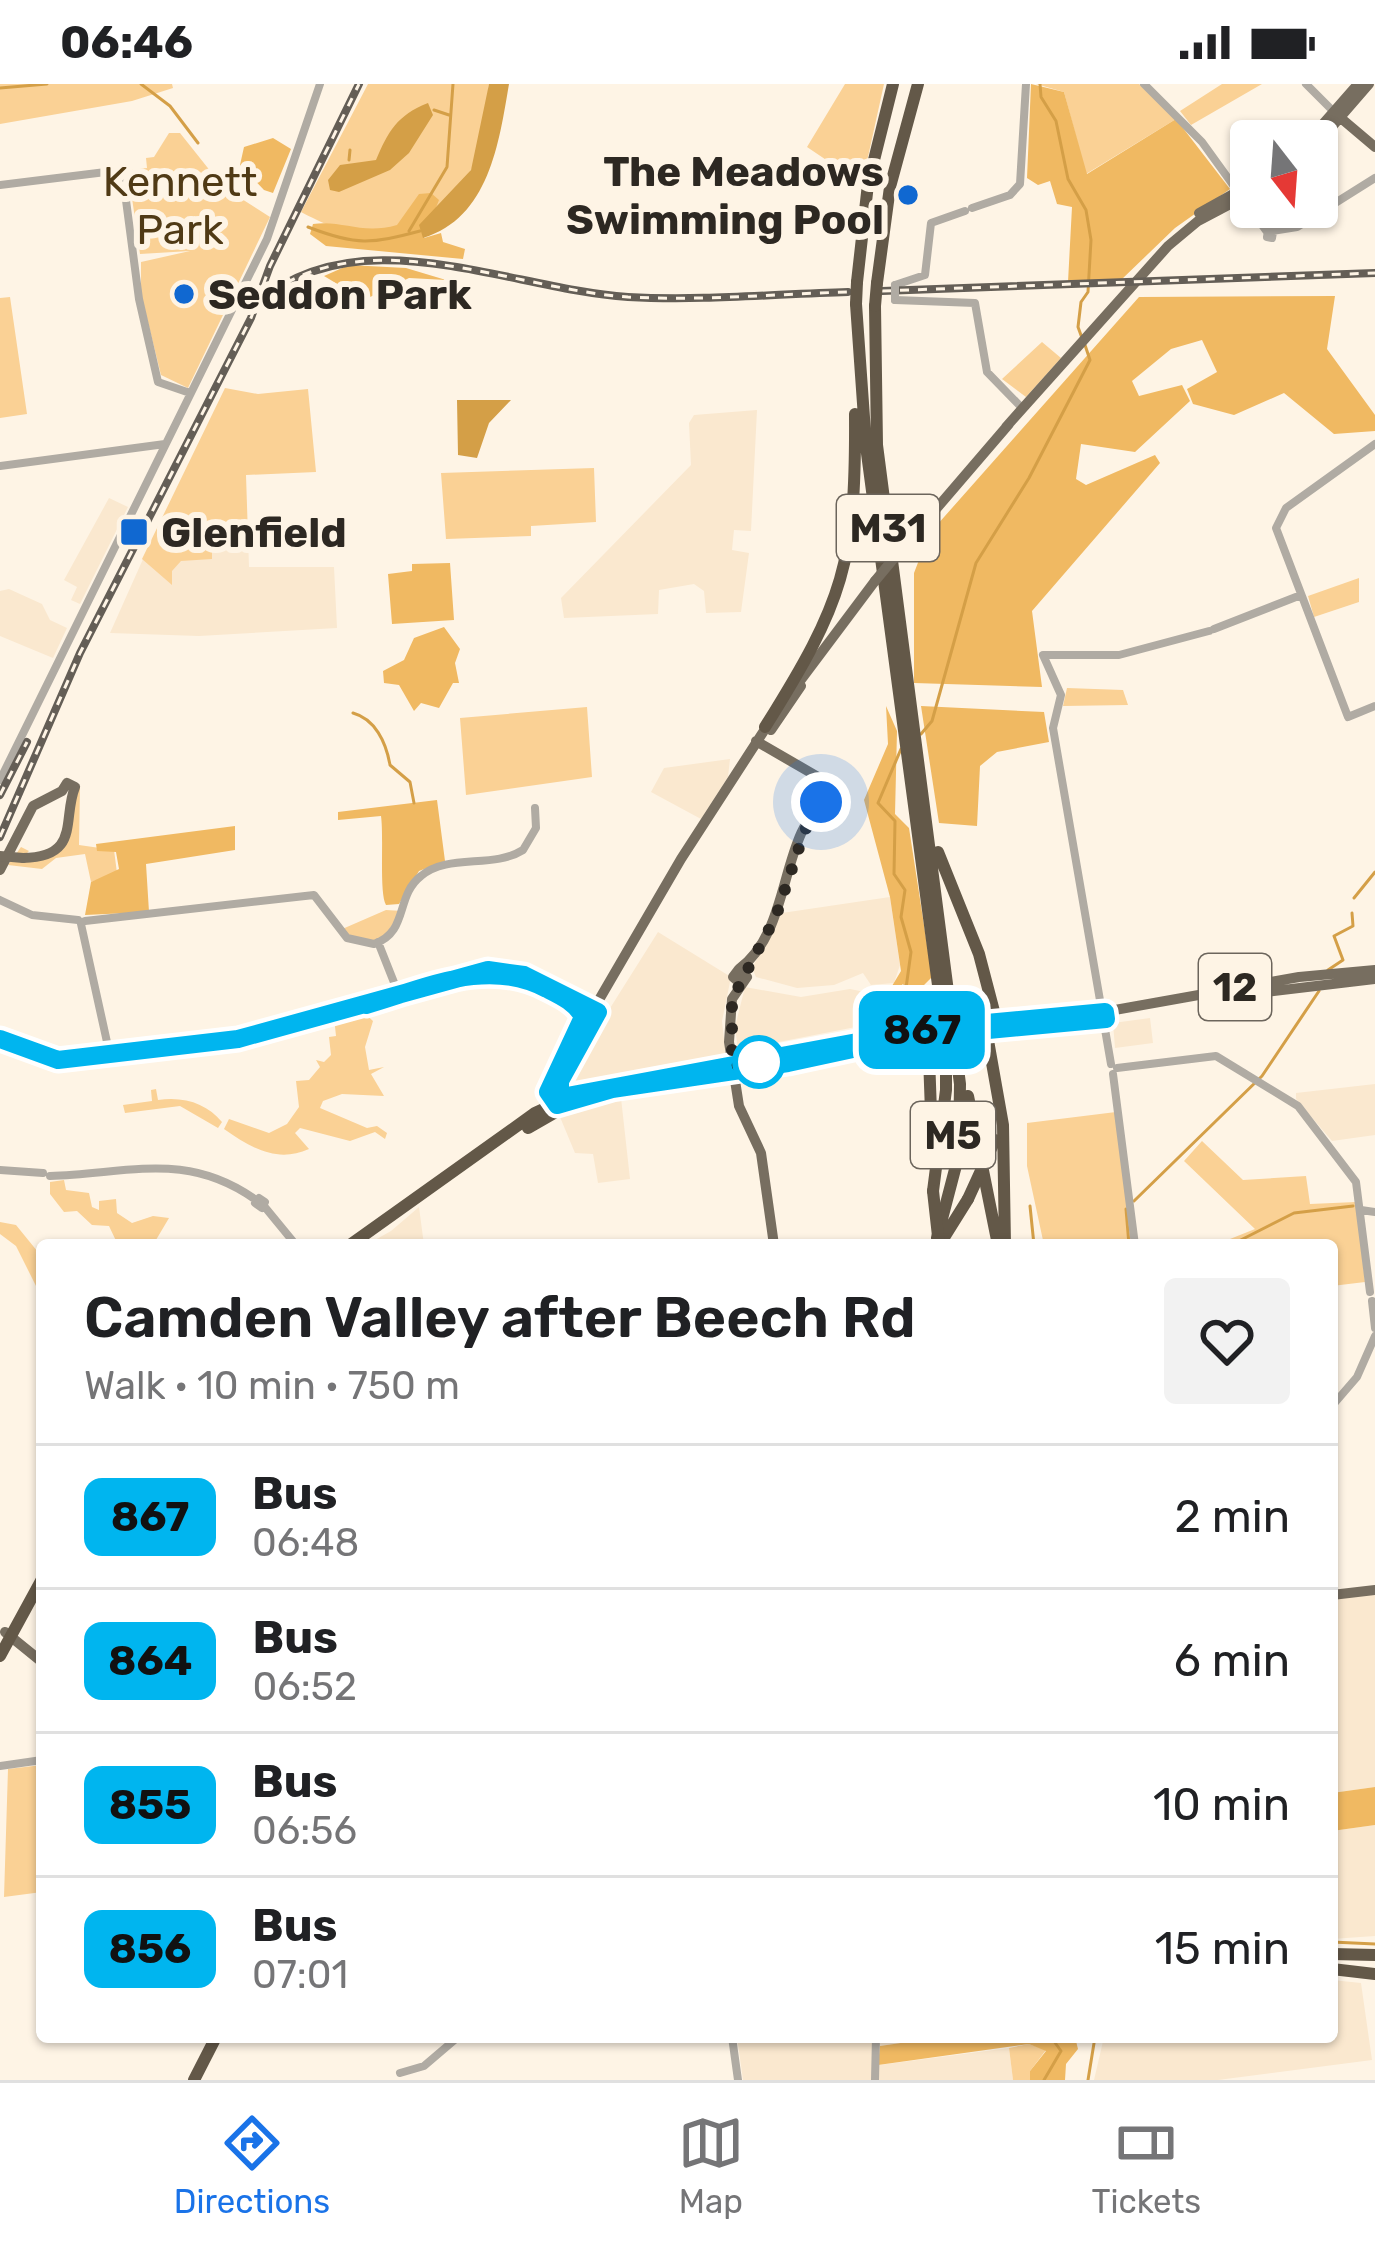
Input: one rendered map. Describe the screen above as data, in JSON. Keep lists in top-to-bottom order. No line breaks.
{"streets":{"highway":["M31","M5"],"main road":["12"]},"crossings":[["M31","M5"]],"parks":["Kennett Park"],"places":{"other":["The Meadows Swimming Pool","Seddon Park"],"transit":["Glenfield"]},"lines":["bus line 867"],"north":"bottom","page":{"status":"06:46","on_map":"867","heading":["Camden Valley after Beech Rd","Walk · 10 min · 750 m"],"list":[{"mark":"867","name":"Bus","note":"06:48","value":"2 min"},{"mark":"864","name":"Bus","note":"06:52","value":"6 min"},{"mark":"855","name":"Bus","note":"06:56","value":"10 min"},{"mark":"856","name":"Bus","note":"07:01","value":"15 min"}],"tabs":["Directions","Map","Tickets"]}}
